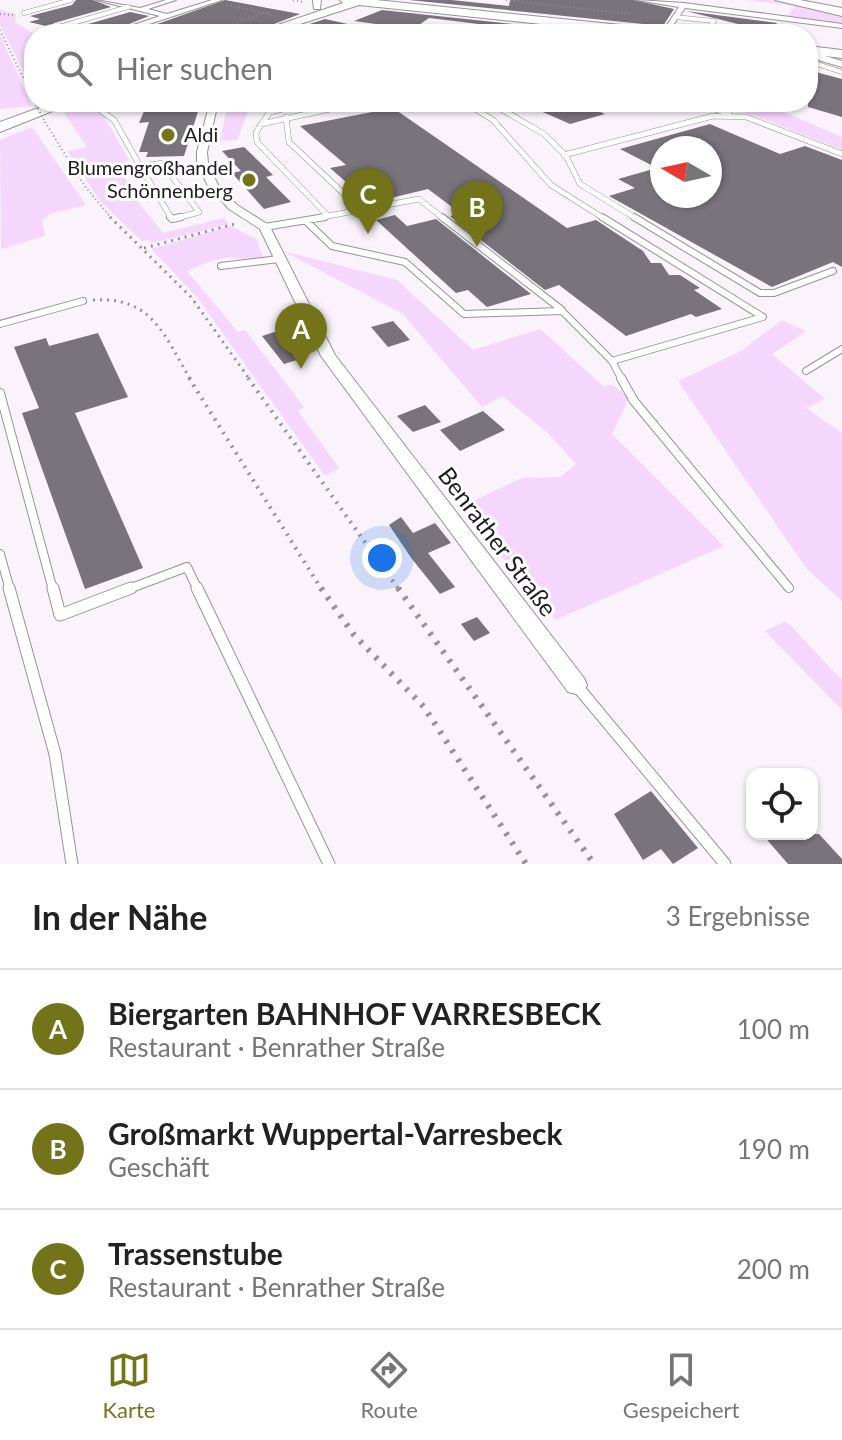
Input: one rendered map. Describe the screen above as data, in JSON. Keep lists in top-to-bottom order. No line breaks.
{"streets":{"street":["Benrather Straße"]},"places":["Aldi","Blumengroßhandel Schönnenberg"],"north":"left","page":{"search":"Hier suchen","pins":["C","B","A"],"heading":["In der Nähe","3 Ergebnisse"],"list":[{"mark":"A","name":"Biergarten BAHNHOF VARRESBECK","note":"Restaurant · Benrather Straße","value":"100 m"},{"mark":"B","name":"Großmarkt Wuppertal-Varresbeck","note":"Geschäft","value":"190 m"},{"mark":"C","name":"Trassenstube","note":"Restaurant · Benrather Straße","value":"200 m"}],"nav":["Karte","Route","Gespeichert"]}}
